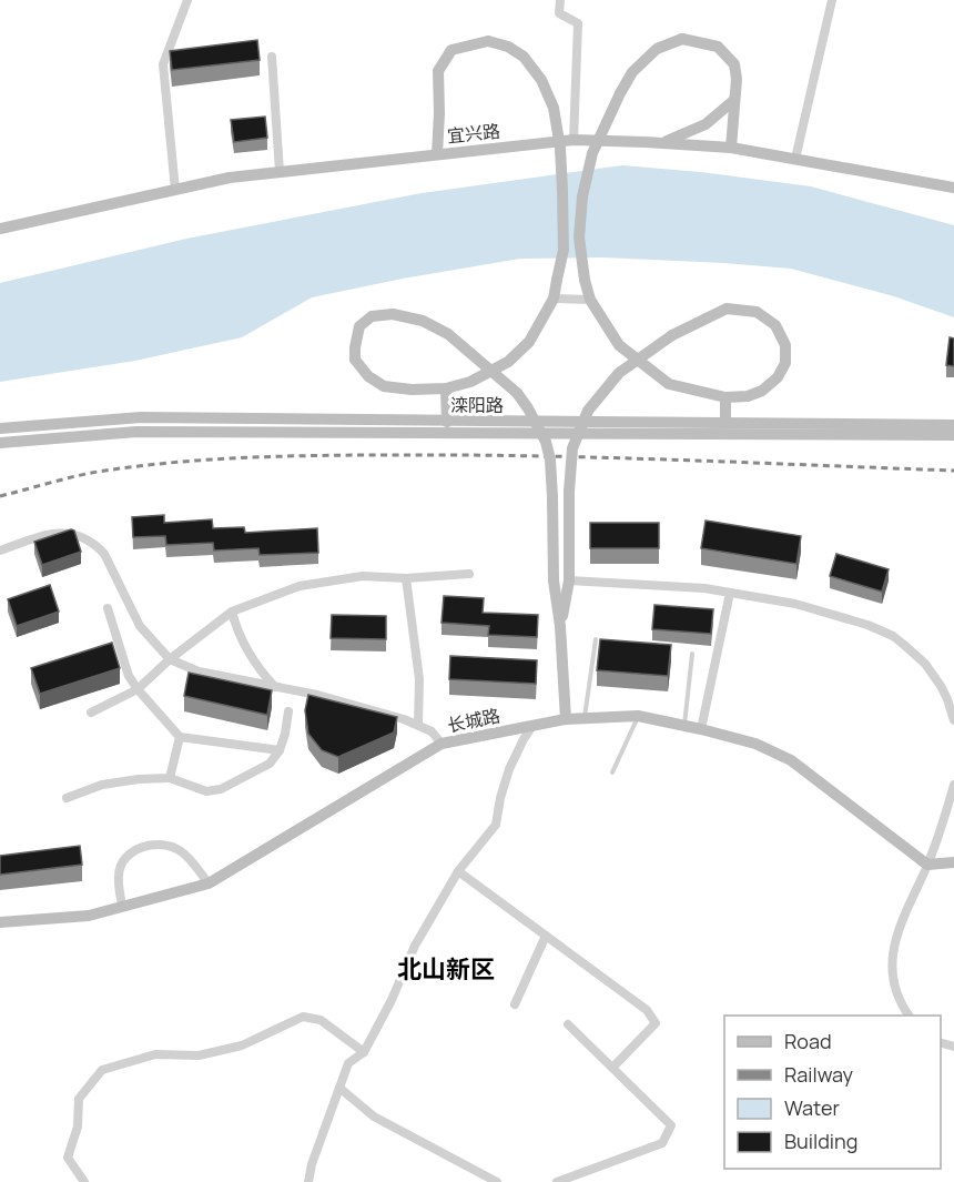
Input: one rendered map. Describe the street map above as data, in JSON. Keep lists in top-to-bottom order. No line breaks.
{"streets":{"street":["宜兴路","滦阳路","长城路"]},"districts":["北山新区"],"legend":["Road","Railway","Water","Building"]}
